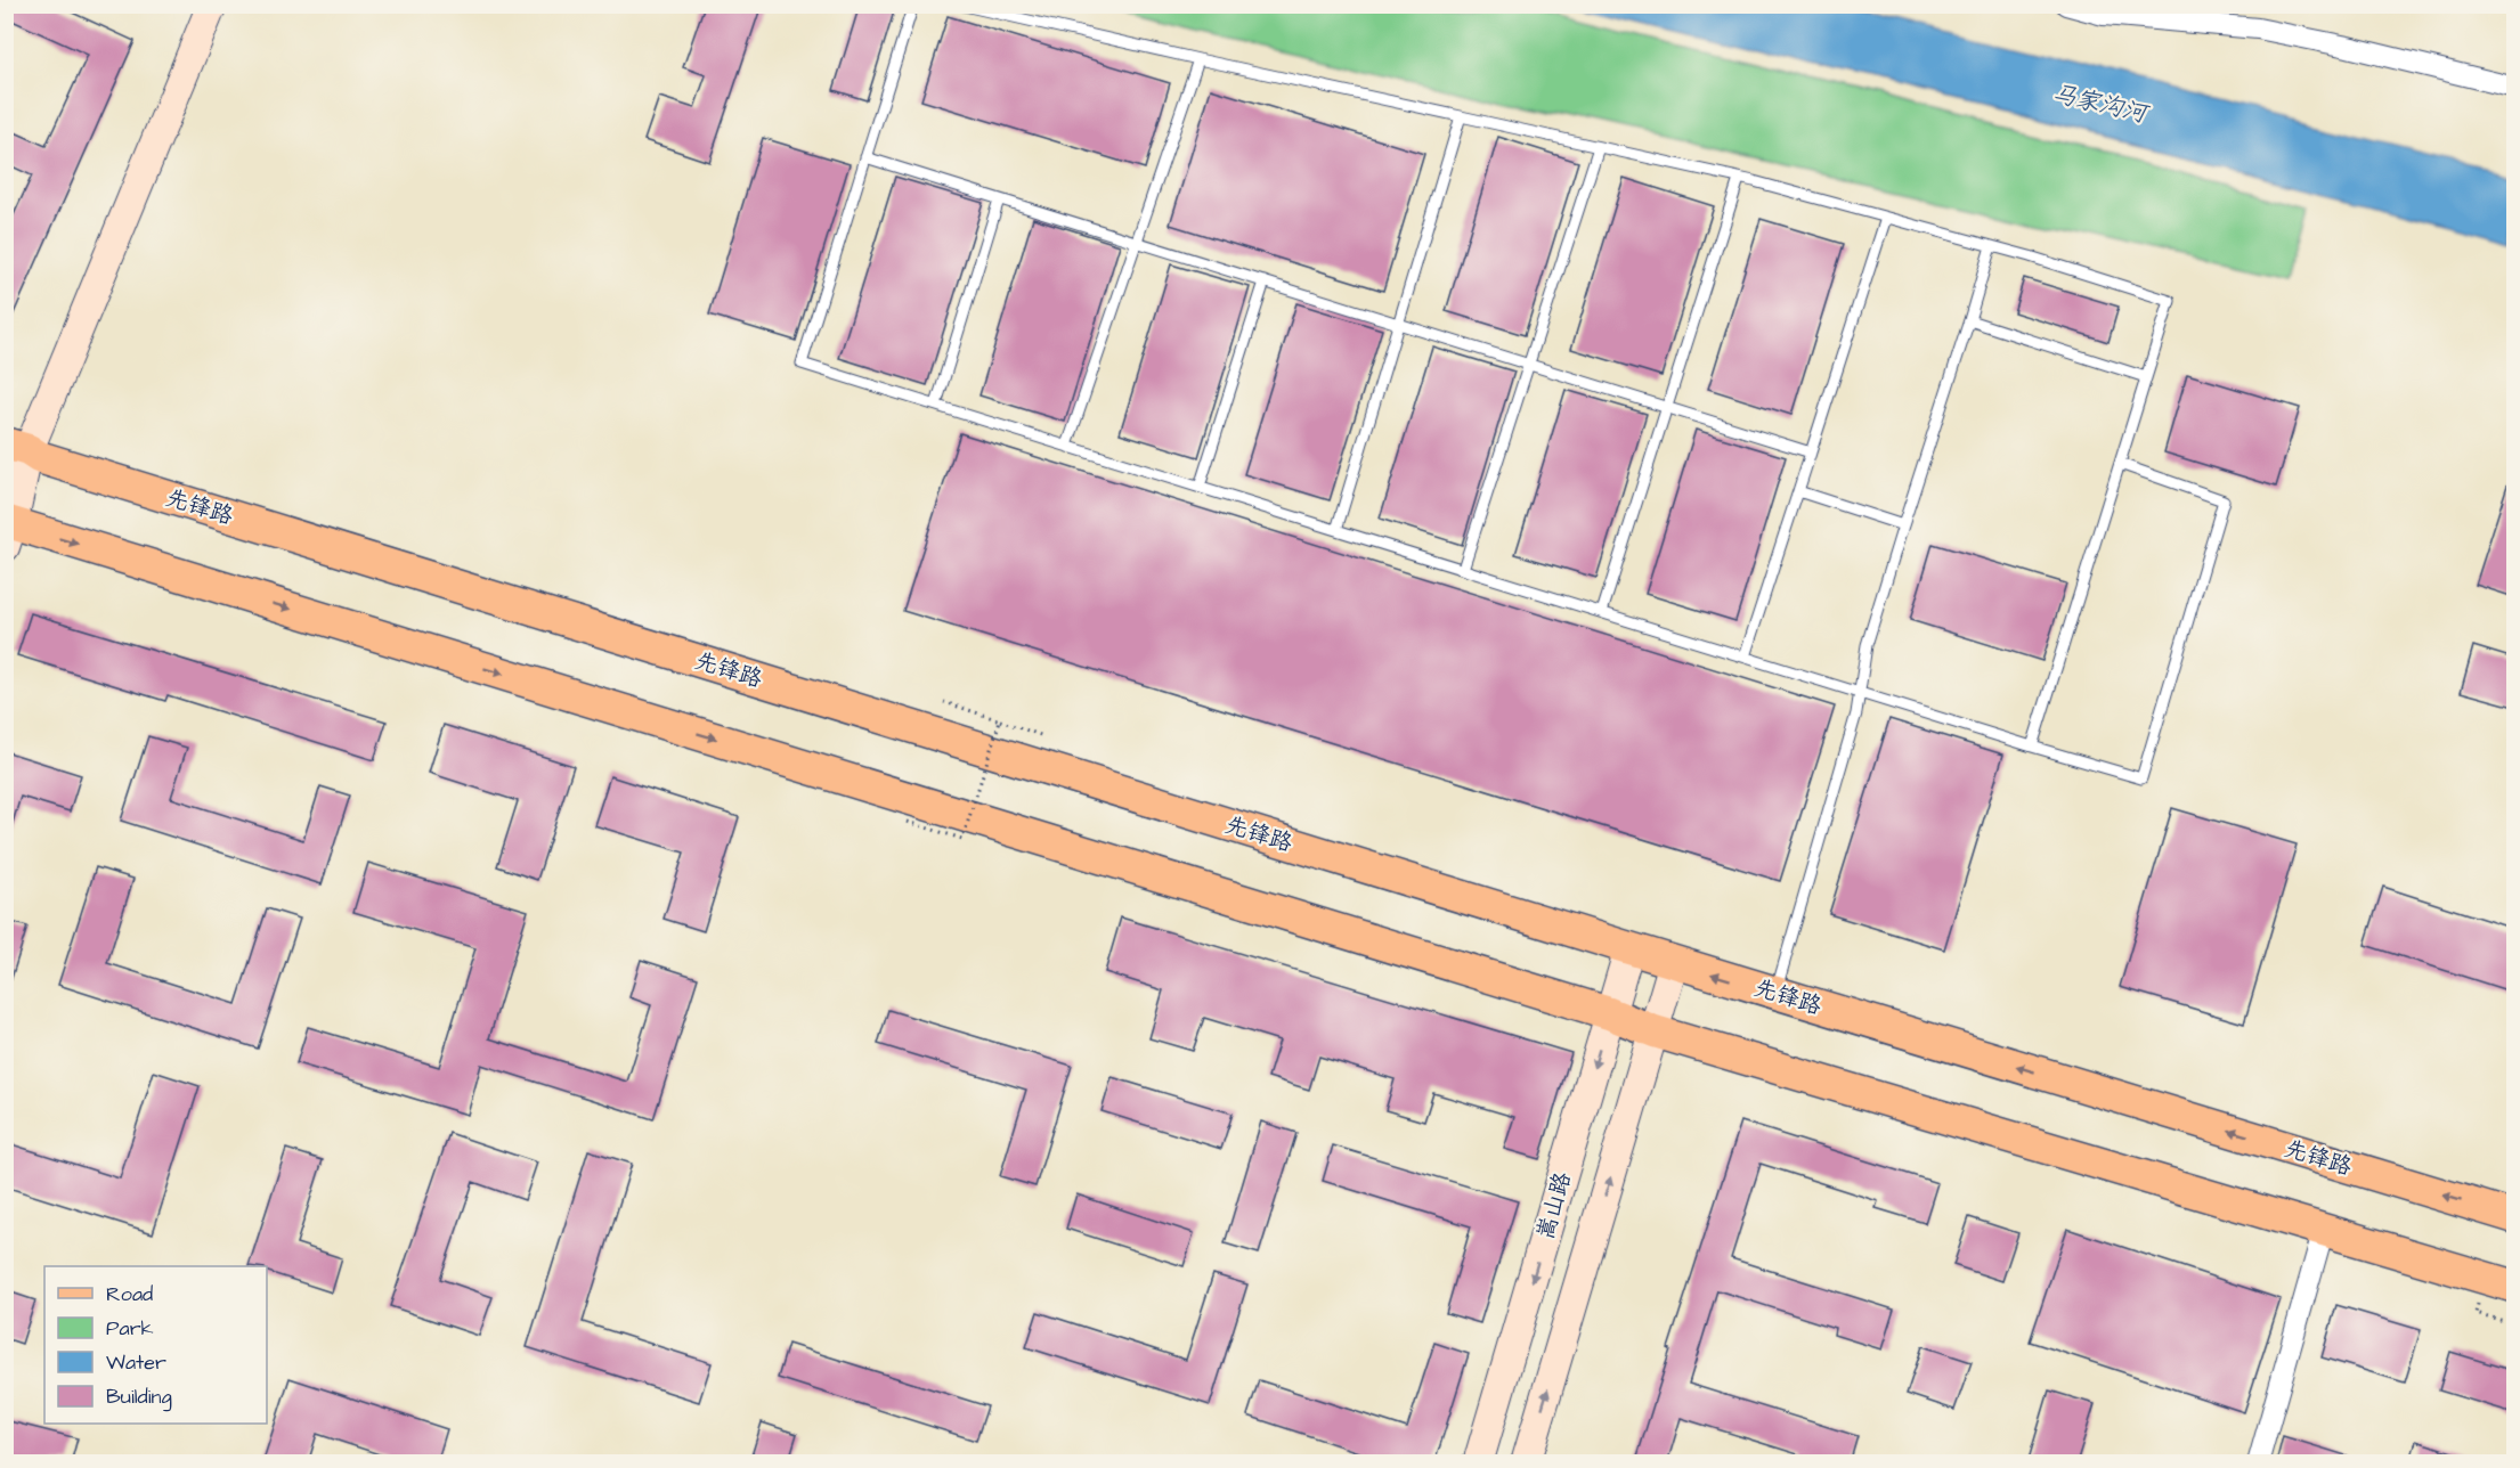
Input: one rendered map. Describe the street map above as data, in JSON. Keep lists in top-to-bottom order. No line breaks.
{"streets":{"main road":["先锋路","嵩山路"]},"crossings":[["先锋路","嵩山路"]],"water":["马家沟河"],"legend":["Road","Park","Water","Building"]}
